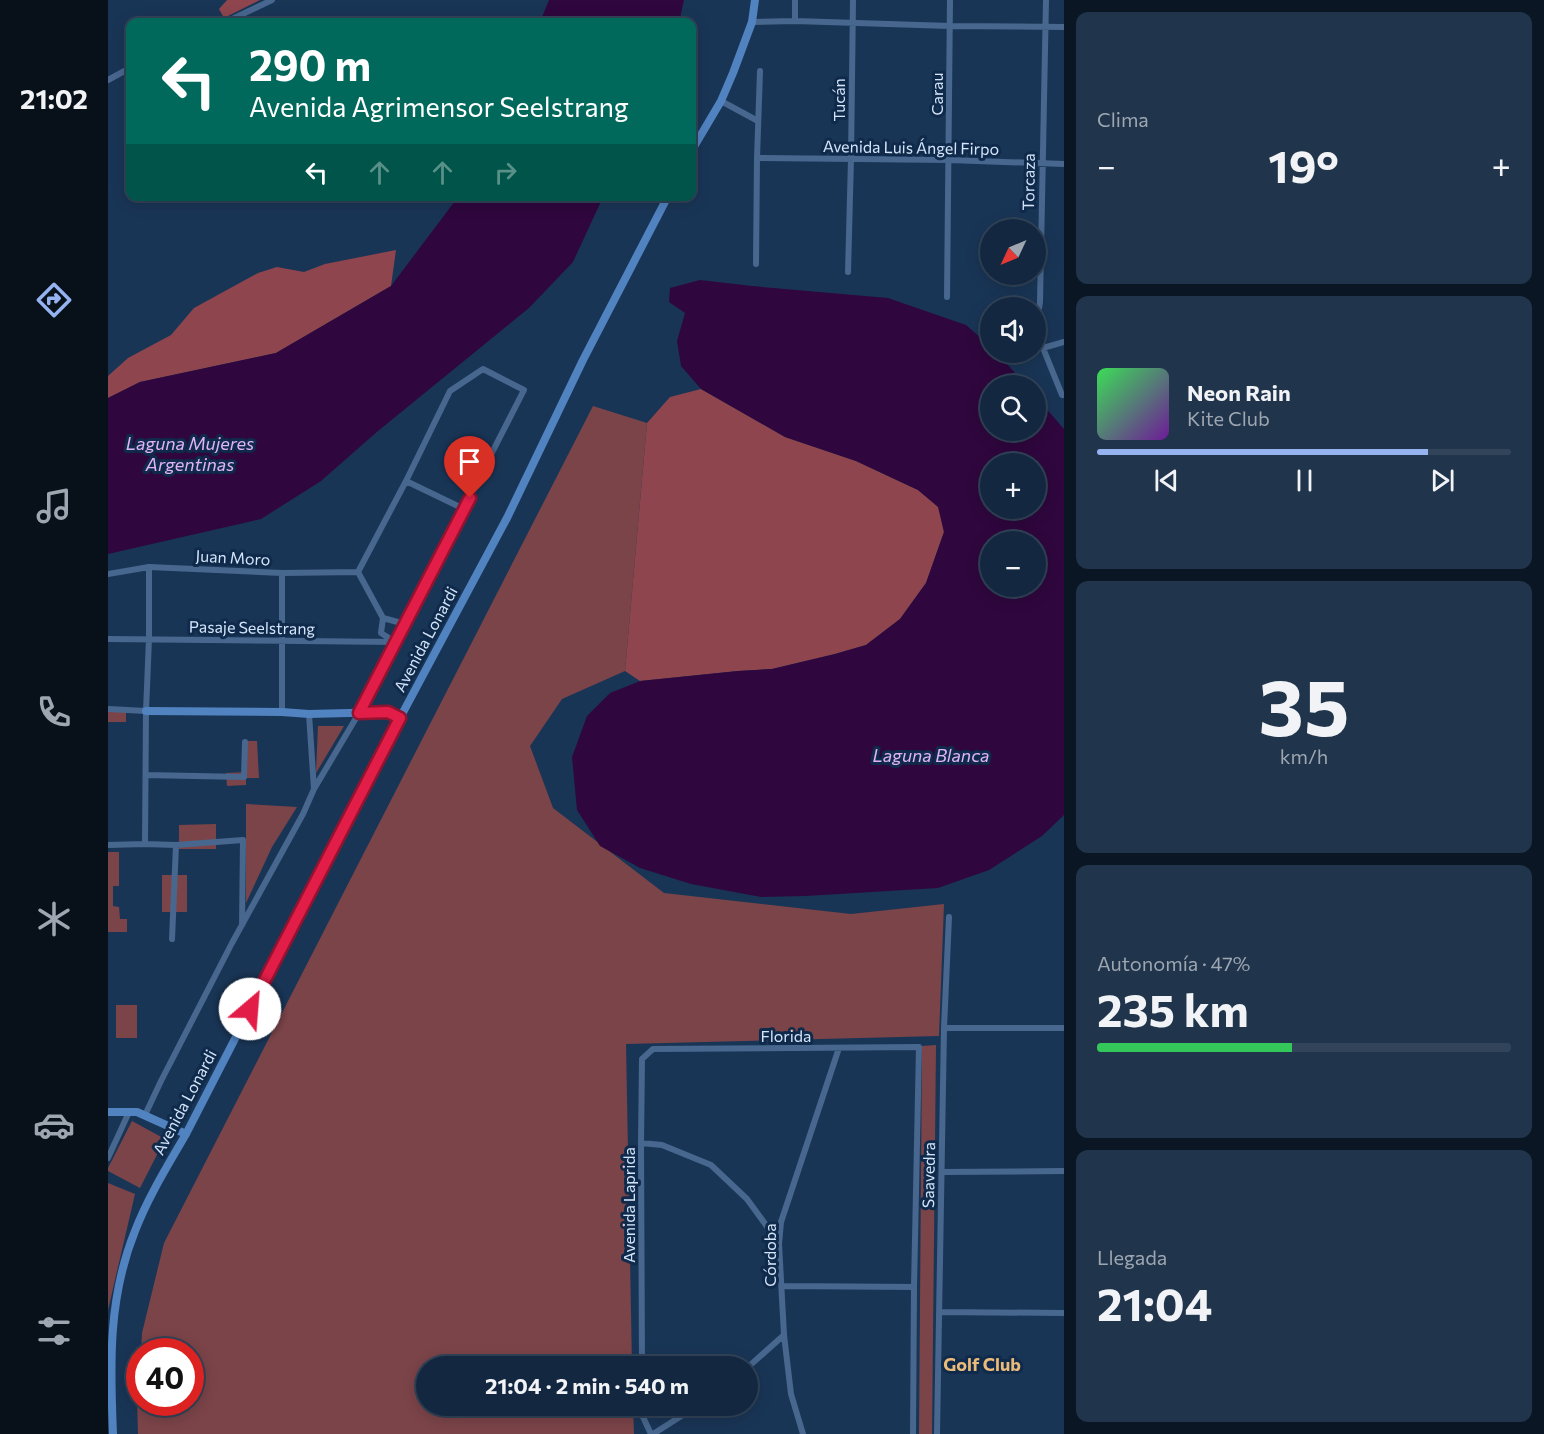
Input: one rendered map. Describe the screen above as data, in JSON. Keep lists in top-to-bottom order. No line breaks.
{"streets":{"street":["Carau","Tucán","Avenida Luis Ángel Firpo","Torcaza","Juan Moro","Pasaje Seelstrang","Avenida Lonardi","Florida","Saavedra","Avenida Laprida","Córdoba"]},"crossings":[["Carau","Avenida Luis Ángel Firpo"],["Tucán","Avenida Luis Ángel Firpo"],["Avenida Luis Ángel Firpo","Torcaza"],["Florida","Saavedra"],["Florida","Avenida Laprida"],["Florida","Córdoba"]],"districts":["Golf Club"],"water":["Laguna Mujeres Argentinas","Laguna Blanca"],"north":"bottom left","page":{"tabs":"21:02","tile":["Clima",["35","km/h"],["Autonomía · 47%","235 km"],["Llegada","21:04"]],"turn":["290 m","Avenida Agrimensor Seelstrang"],"heat":["−","19°","+"],"map_buttons":["+","−"],"song":["Neon Rain","Kite Club"],"limit":"40","trip":"21:04 · 2 min · 540 m"}}
